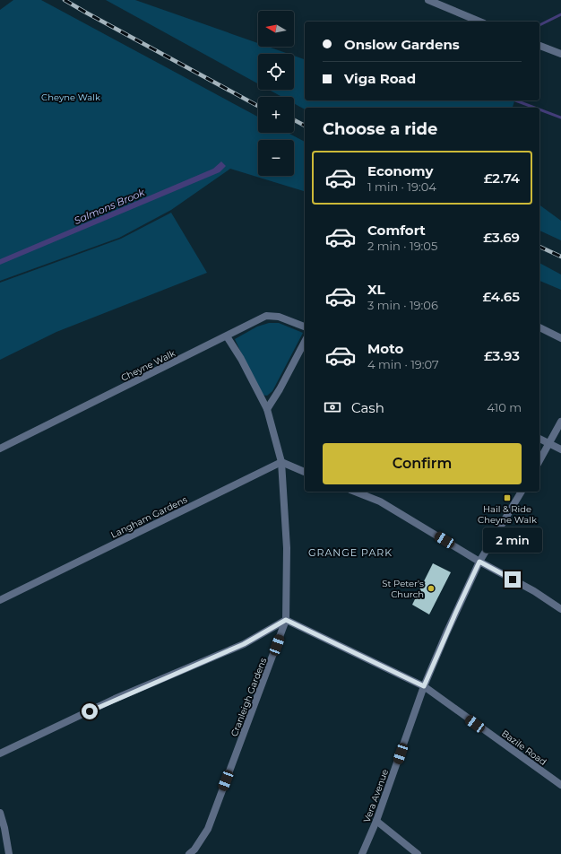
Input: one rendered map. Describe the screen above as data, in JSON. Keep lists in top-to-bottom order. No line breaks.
{"streets":{"street":["Cheyne Walk","Langham Gardens","Cranleigh Gardens","Bazile Road","Vera Avenue"]},"crossings":[["Cheyne Walk","Cranleigh Gardens"],["Langham Gardens","Cranleigh Gardens"],["Cranleigh Gardens","Bazile Road"],["Bazile Road","Vera Avenue"]],"districts":["GRANGE PARK"],"water":["Salmons Brook"],"parks":["Cheyne Walk"],"places":{"transit":["Hail & Ride Cheyne Walk"],"other":["St Peter's Church"]},"north":"left","page":{"map_buttons":["+","−"],"banner":["Onslow Gardens","Viga Road"],"heading":"Choose a ride","list":[{"name":"Economy","note":"1 min · 19:04","value":"£2.74"},{"name":"Comfort","note":"2 min · 19:05","value":"£3.69"},{"name":"XL","note":"3 min · 19:06","value":"£4.65"},{"name":"Moto","note":"4 min · 19:07","value":"£3.93"}],"pay":["Cash","410 m"],"buttons":"Confirm","bubble":"2 min"}}
